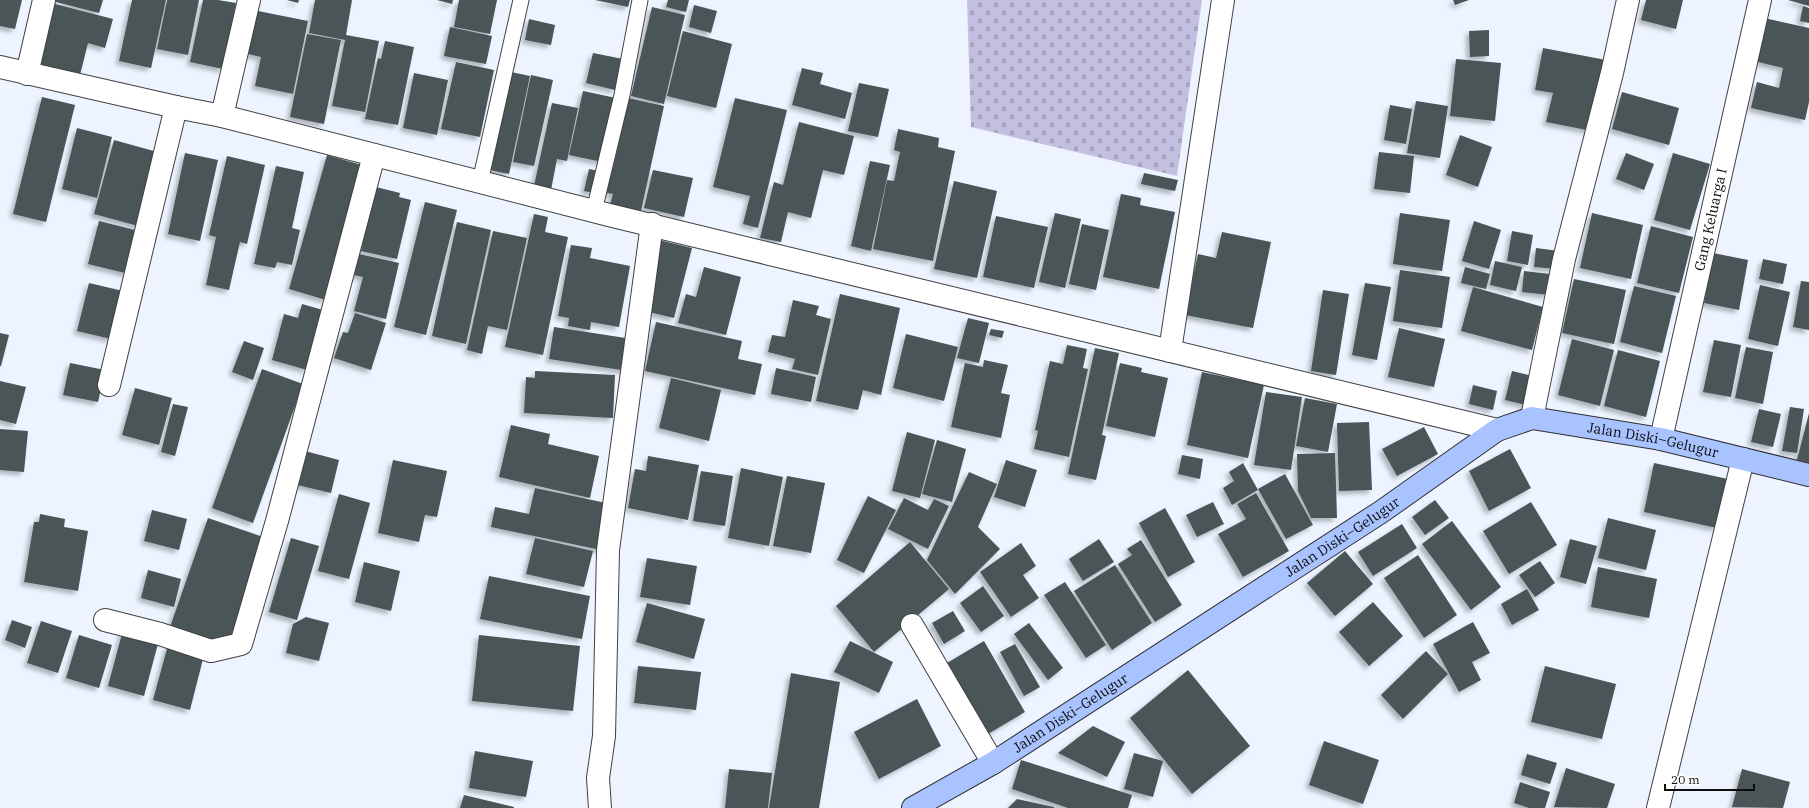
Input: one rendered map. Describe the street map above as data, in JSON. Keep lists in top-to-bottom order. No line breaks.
{"streets":{"main road":["Jalan Diski–Gelugur"],"street":["Gang Keluarga I"]},"crossings":[["Gang Keluarga I","Jalan Diski–Gelugur"]],"scale_bar":"20 m"}
